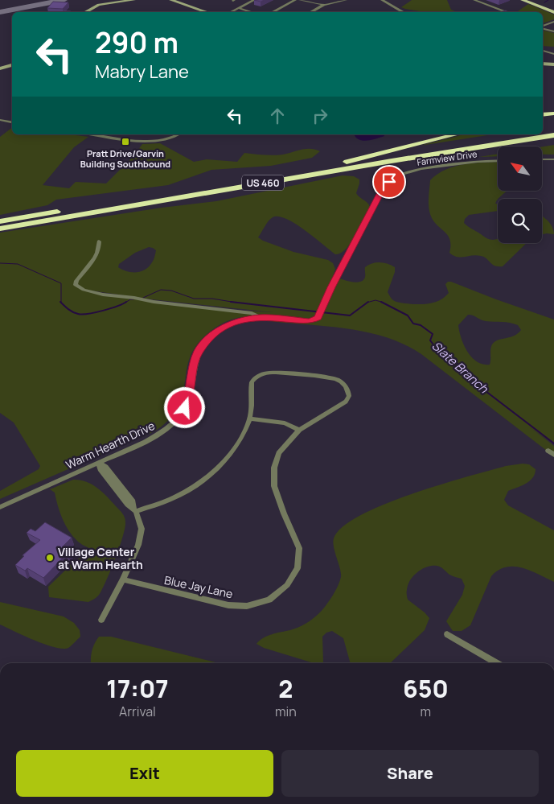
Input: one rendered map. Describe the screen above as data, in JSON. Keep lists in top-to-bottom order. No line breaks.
{"streets":{"highway":["US 460"],"street":["Farmview Drive","Warm Hearth Drive","Blue Jay Lane"]},"crossings":[["Farmview Drive","Warm Hearth Drive"]],"water":["Slate Branch"],"places":{"transit":["Pratt Drive/Garvin Building Southbound"],"other":["Village Center at Warm Hearth"]},"north":"top left","page":{"turn":["290 m","Mabry Lane"],"eta":["17:07","Arrival","2","min","650","m"],"buttons":["Exit","Share"]}}
